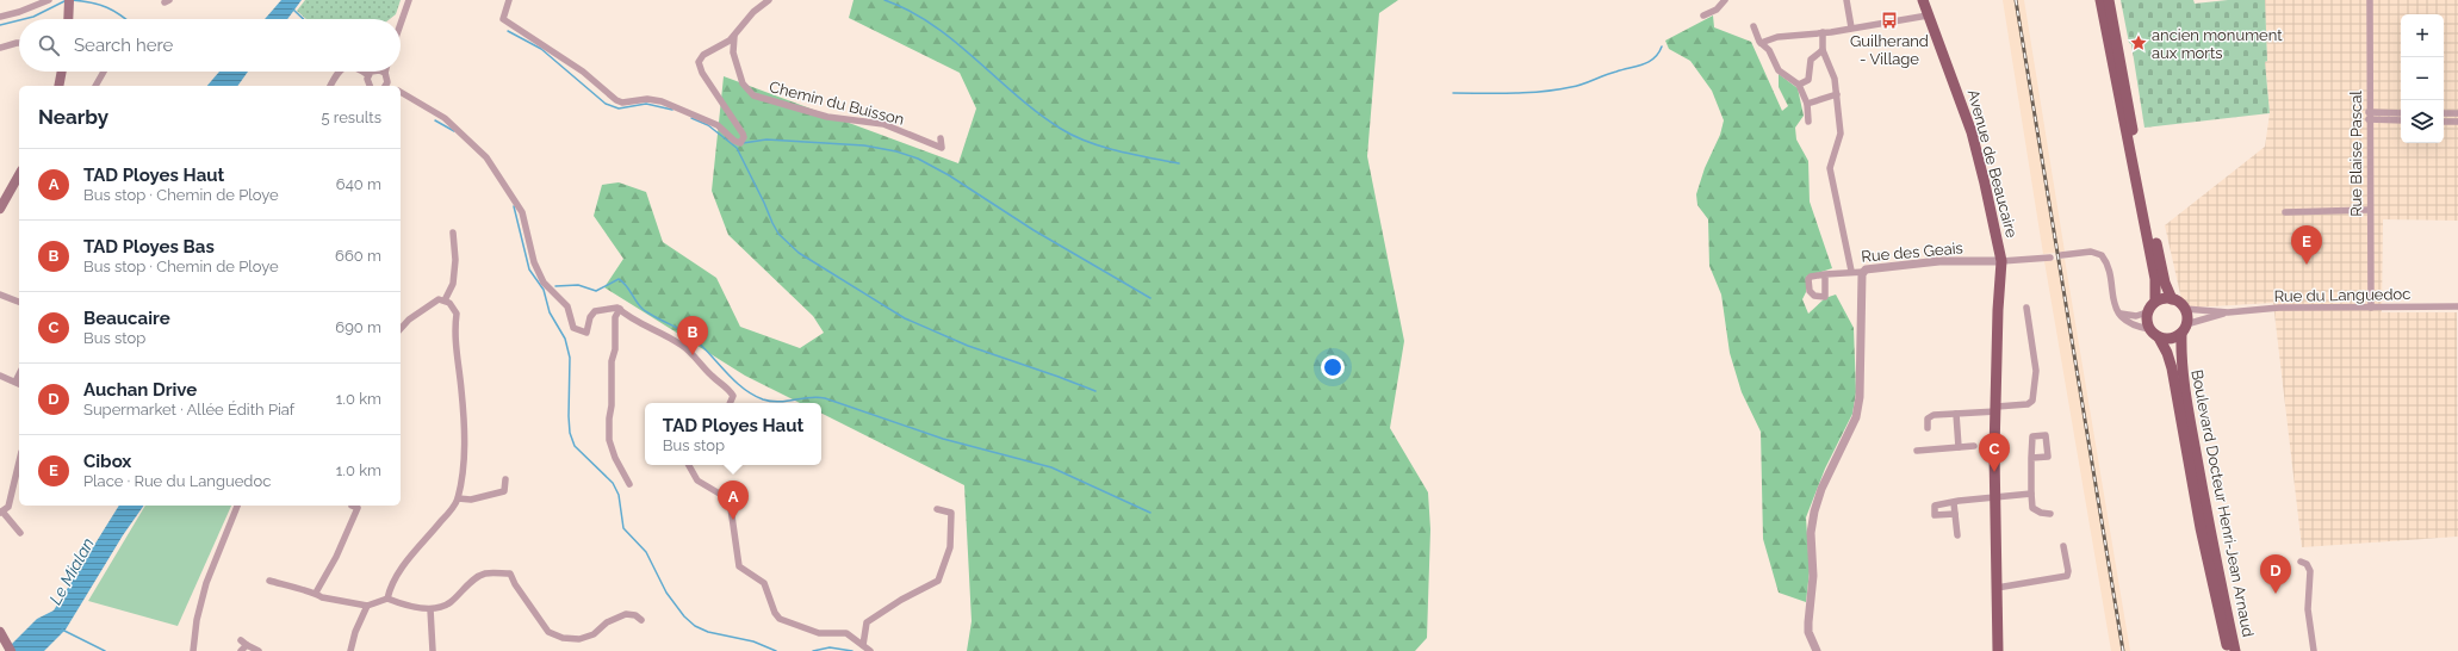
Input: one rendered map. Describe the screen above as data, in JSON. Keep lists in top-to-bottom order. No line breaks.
{"streets":{"main road":["Avenue de Beaucaire","Boulevard Docteur Henri-Jean Arnaud"],"street":["Chemin du Buisson","Rue Blaise Pascal","Rue des Geais","Rue du Languedoc"]},"crossings":[["Rue Blaise Pascal","Rue du Languedoc"],["Avenue de Beaucaire","Rue des Geais"],["Rue du Languedoc","Boulevard Docteur Henri-Jean Arnaud"]],"water":["Le Mialan"],"places":{"bus stop":["Guilherand - Village"],"place":["ancien monument aux morts"]},"page":{"map_buttons":["+","−"],"search":"Search here","heading":["Nearby","5 results"],"list":[{"mark":"A","name":"TAD Ployes Haut","note":"Bus stop · Chemin de Ploye","value":"640 m"},{"mark":"B","name":"TAD Ployes Bas","note":"Bus stop · Chemin de Ploye","value":"660 m"},{"mark":"C","name":"Beaucaire","note":"Bus stop","value":"690 m"},{"mark":"D","name":"Auchan Drive","note":"Supermarket · Allée Édith Piaf","value":"1.0 km"},{"mark":"E","name":"Cibox","note":"Place · Rue du Languedoc","value":"1.0 km"}],"pins":["E","B","C","A","D"],"popup":["TAD Ployes Haut","Bus stop"]}}
